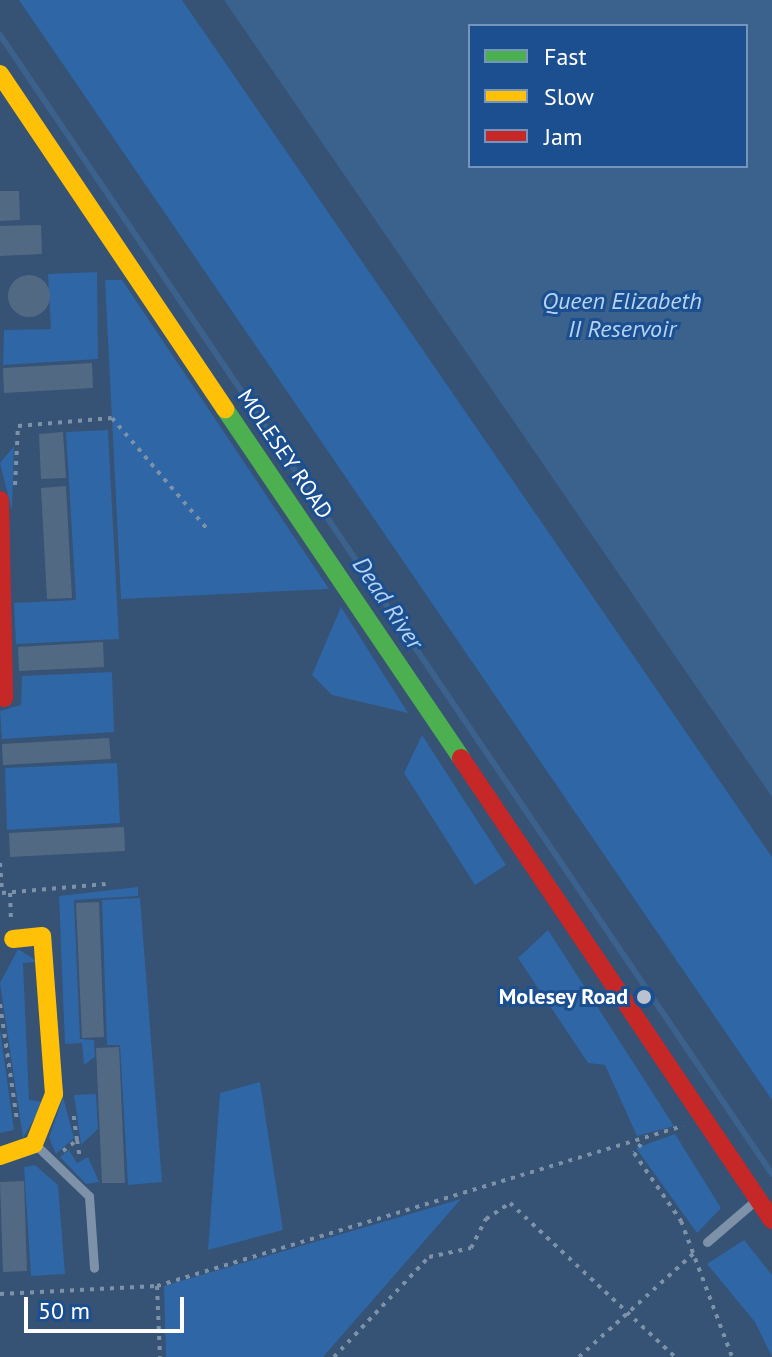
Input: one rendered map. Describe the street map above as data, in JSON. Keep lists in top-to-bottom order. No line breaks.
{"streets":{"street":["MOLESEY ROAD"]},"water":["Queen Elizabeth II Reservoir","Dead River"],"places":["Molesey Road"],"legend":["Fast","Slow","Jam"],"scale_bar":"50 m"}
